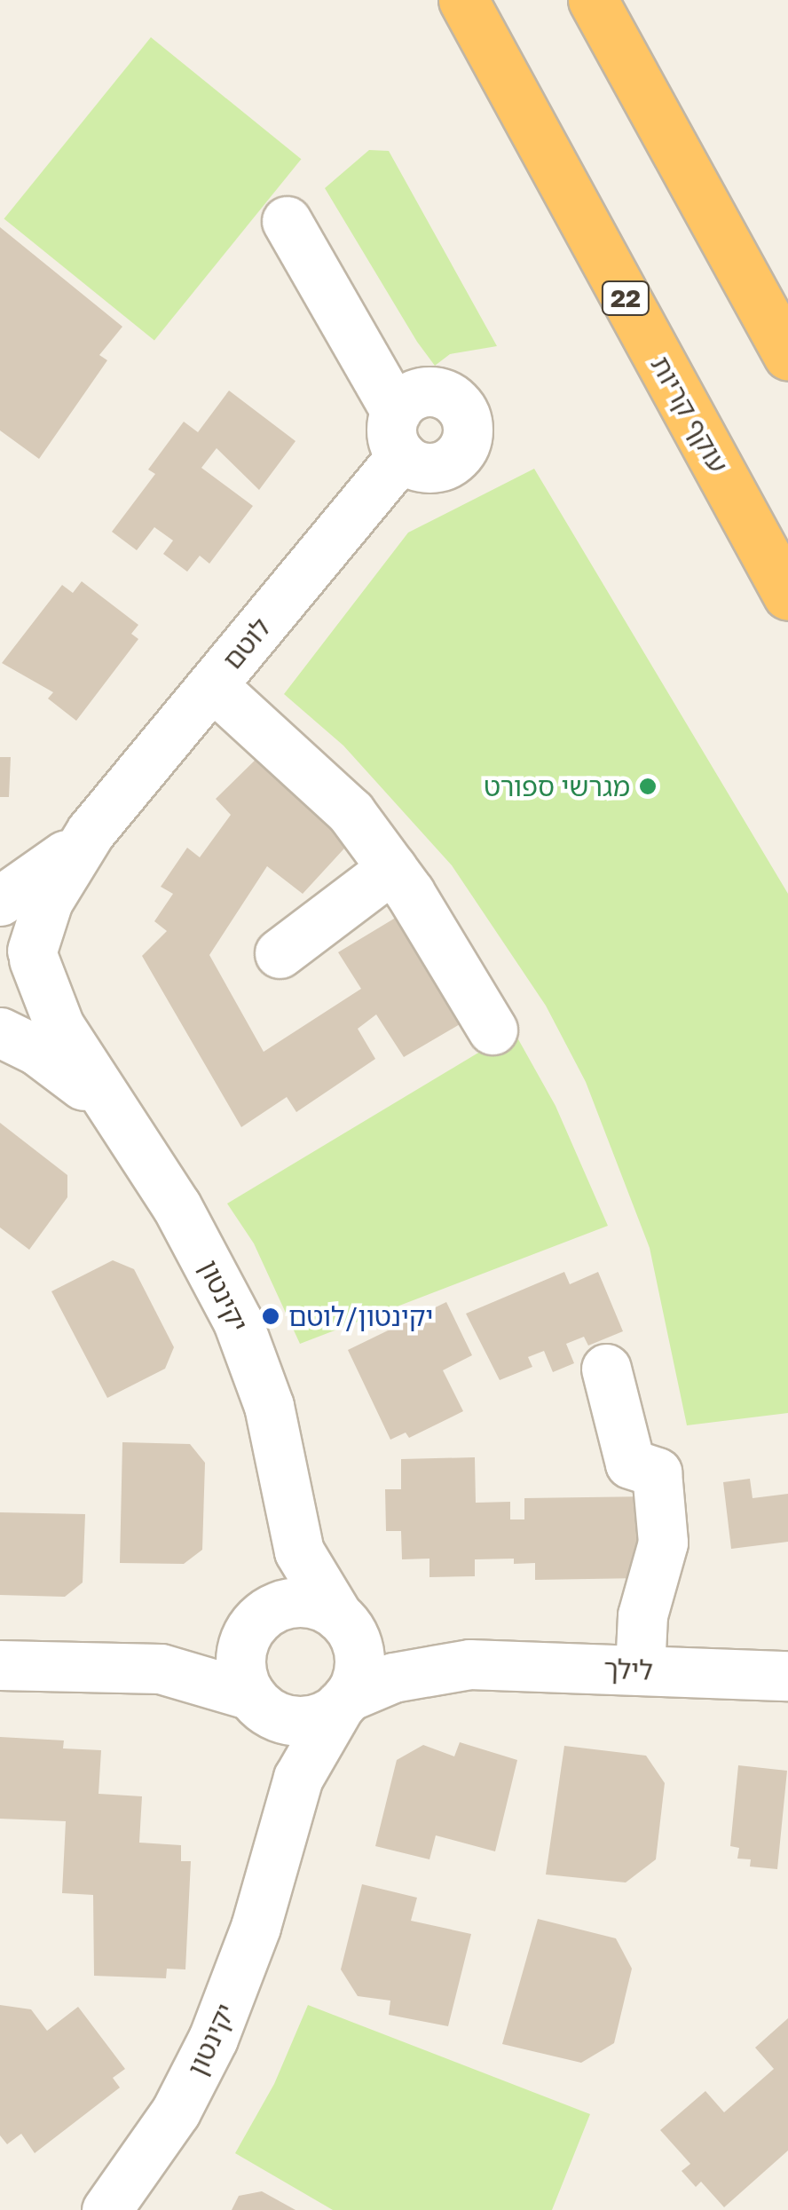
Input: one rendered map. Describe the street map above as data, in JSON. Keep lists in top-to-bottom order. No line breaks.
{"streets":{"highway":["22","עוקף קריות"],"street":["לוטם","יקינטון","לילך"]},"crossings":[["לוטם","יקינטון"],["יקינטון","לילך"]],"places":["מגרשי ספורט","יקינטון/לוטם"]}
